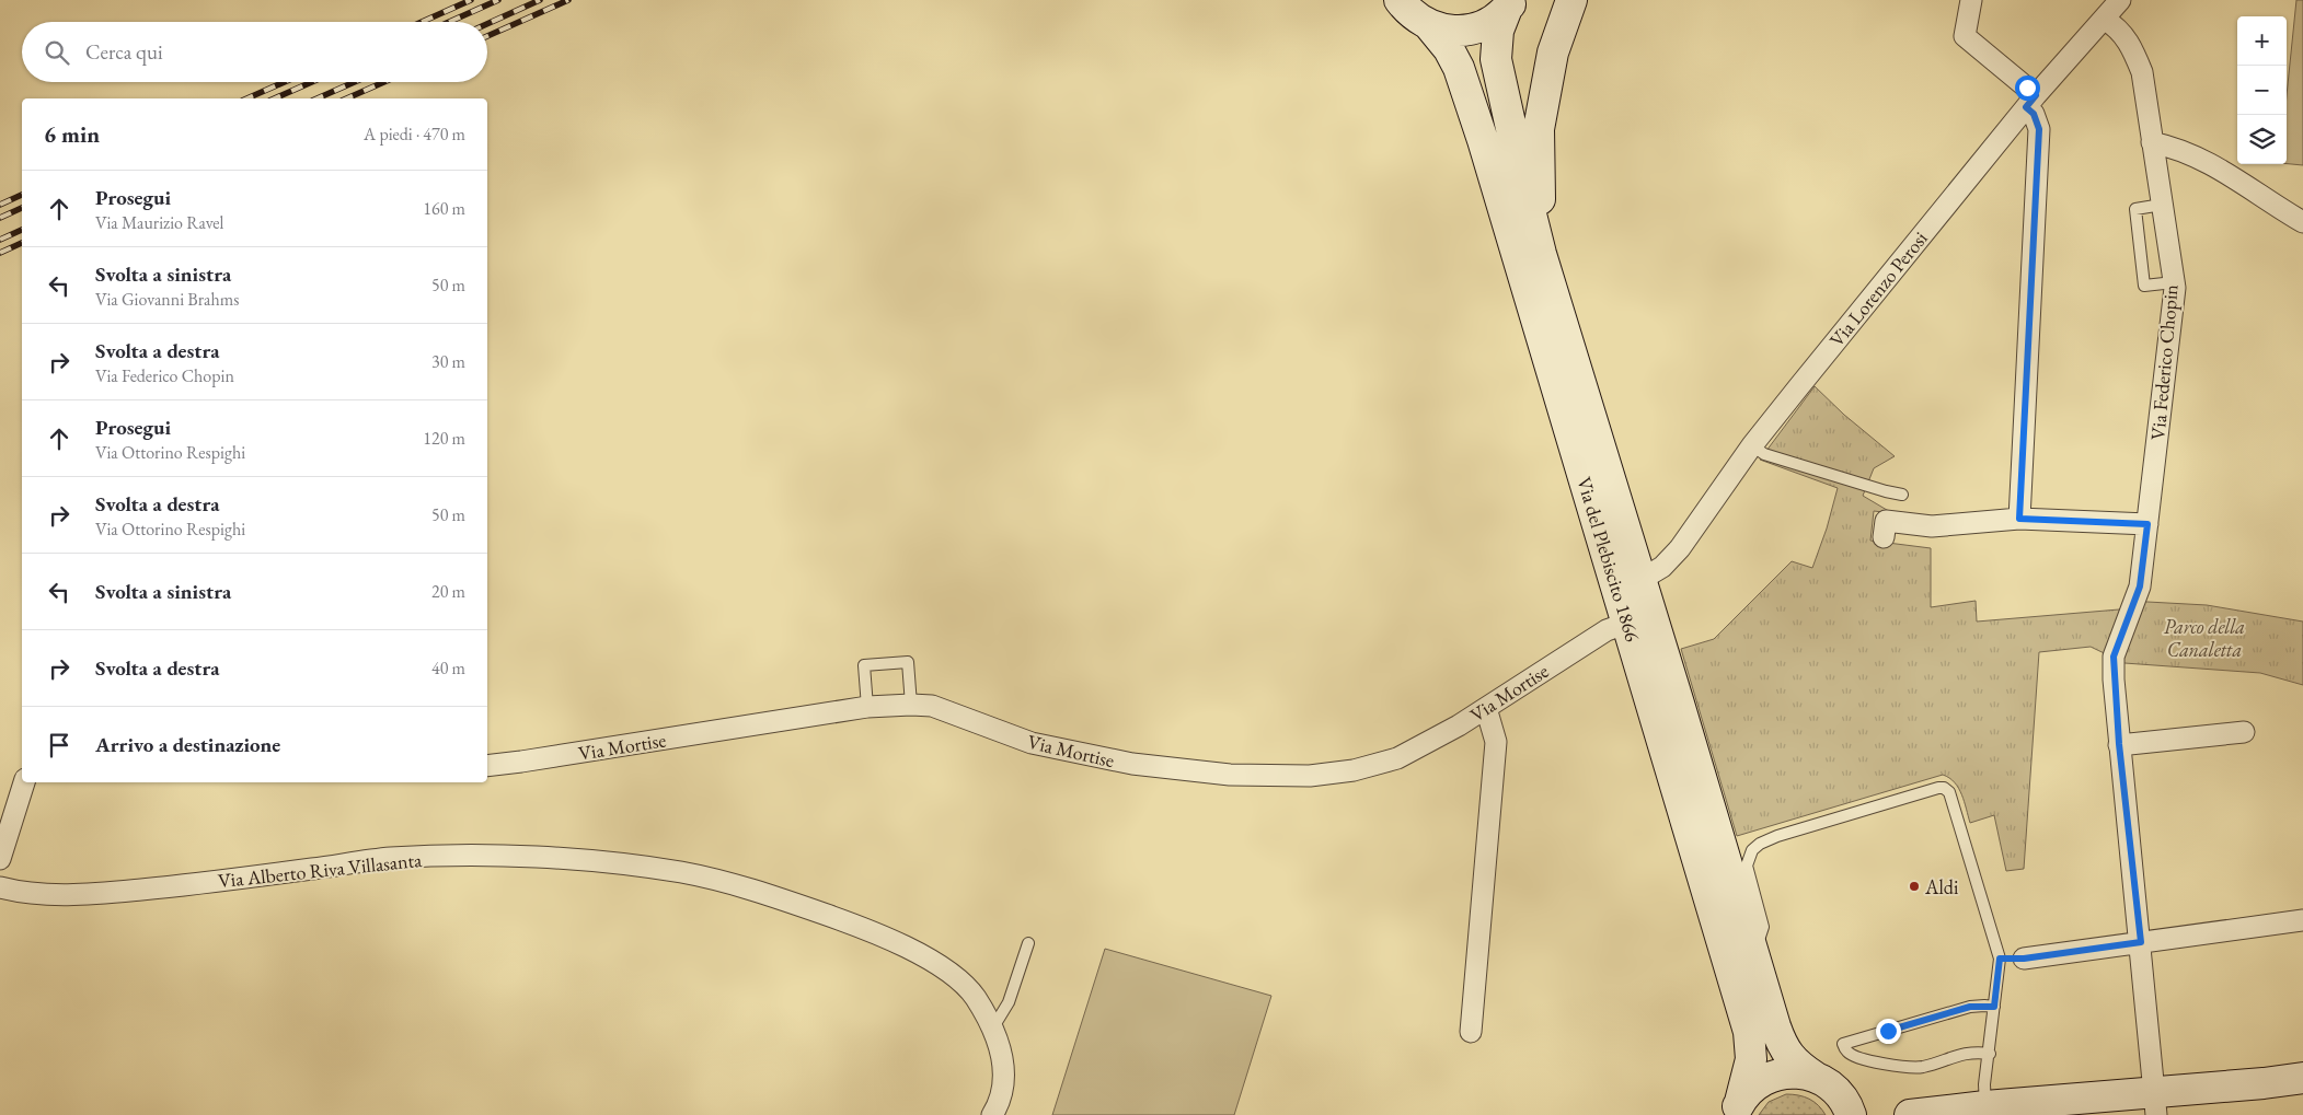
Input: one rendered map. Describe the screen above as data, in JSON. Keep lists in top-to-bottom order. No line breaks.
{"streets":{"main road":["Via del Plebiscito 1866"],"street":["Via Lorenzo Perosi","Via Federico Chopin","Via Mortise","Via Alberto Riva Villasanta"]},"crossings":[["Via Lorenzo Perosi","Via Federico Chopin"],["Via Lorenzo Perosi","Via del Plebiscito 1866"],["Via del Plebiscito 1866","Via Mortise"]],"parks":["Parco della Canaletta"],"places":["Aldi"],"page":{"map_buttons":["+","−"],"search":"Cerca qui","heading":["6 min","A piedi · 470 m"],"list":[["Prosegui","Via Maurizio Ravel","160 m"],["Svolta a sinistra","Via Giovanni Brahms","50 m"],["Svolta a destra","Via Federico Chopin","30 m"],["Prosegui","Via Ottorino Respighi","120 m"],["Svolta a destra","Via Ottorino Respighi","50 m"],["Svolta a sinistra","20 m"],["Svolta a destra","40 m"],"Arrivo a destinazione"]}}
